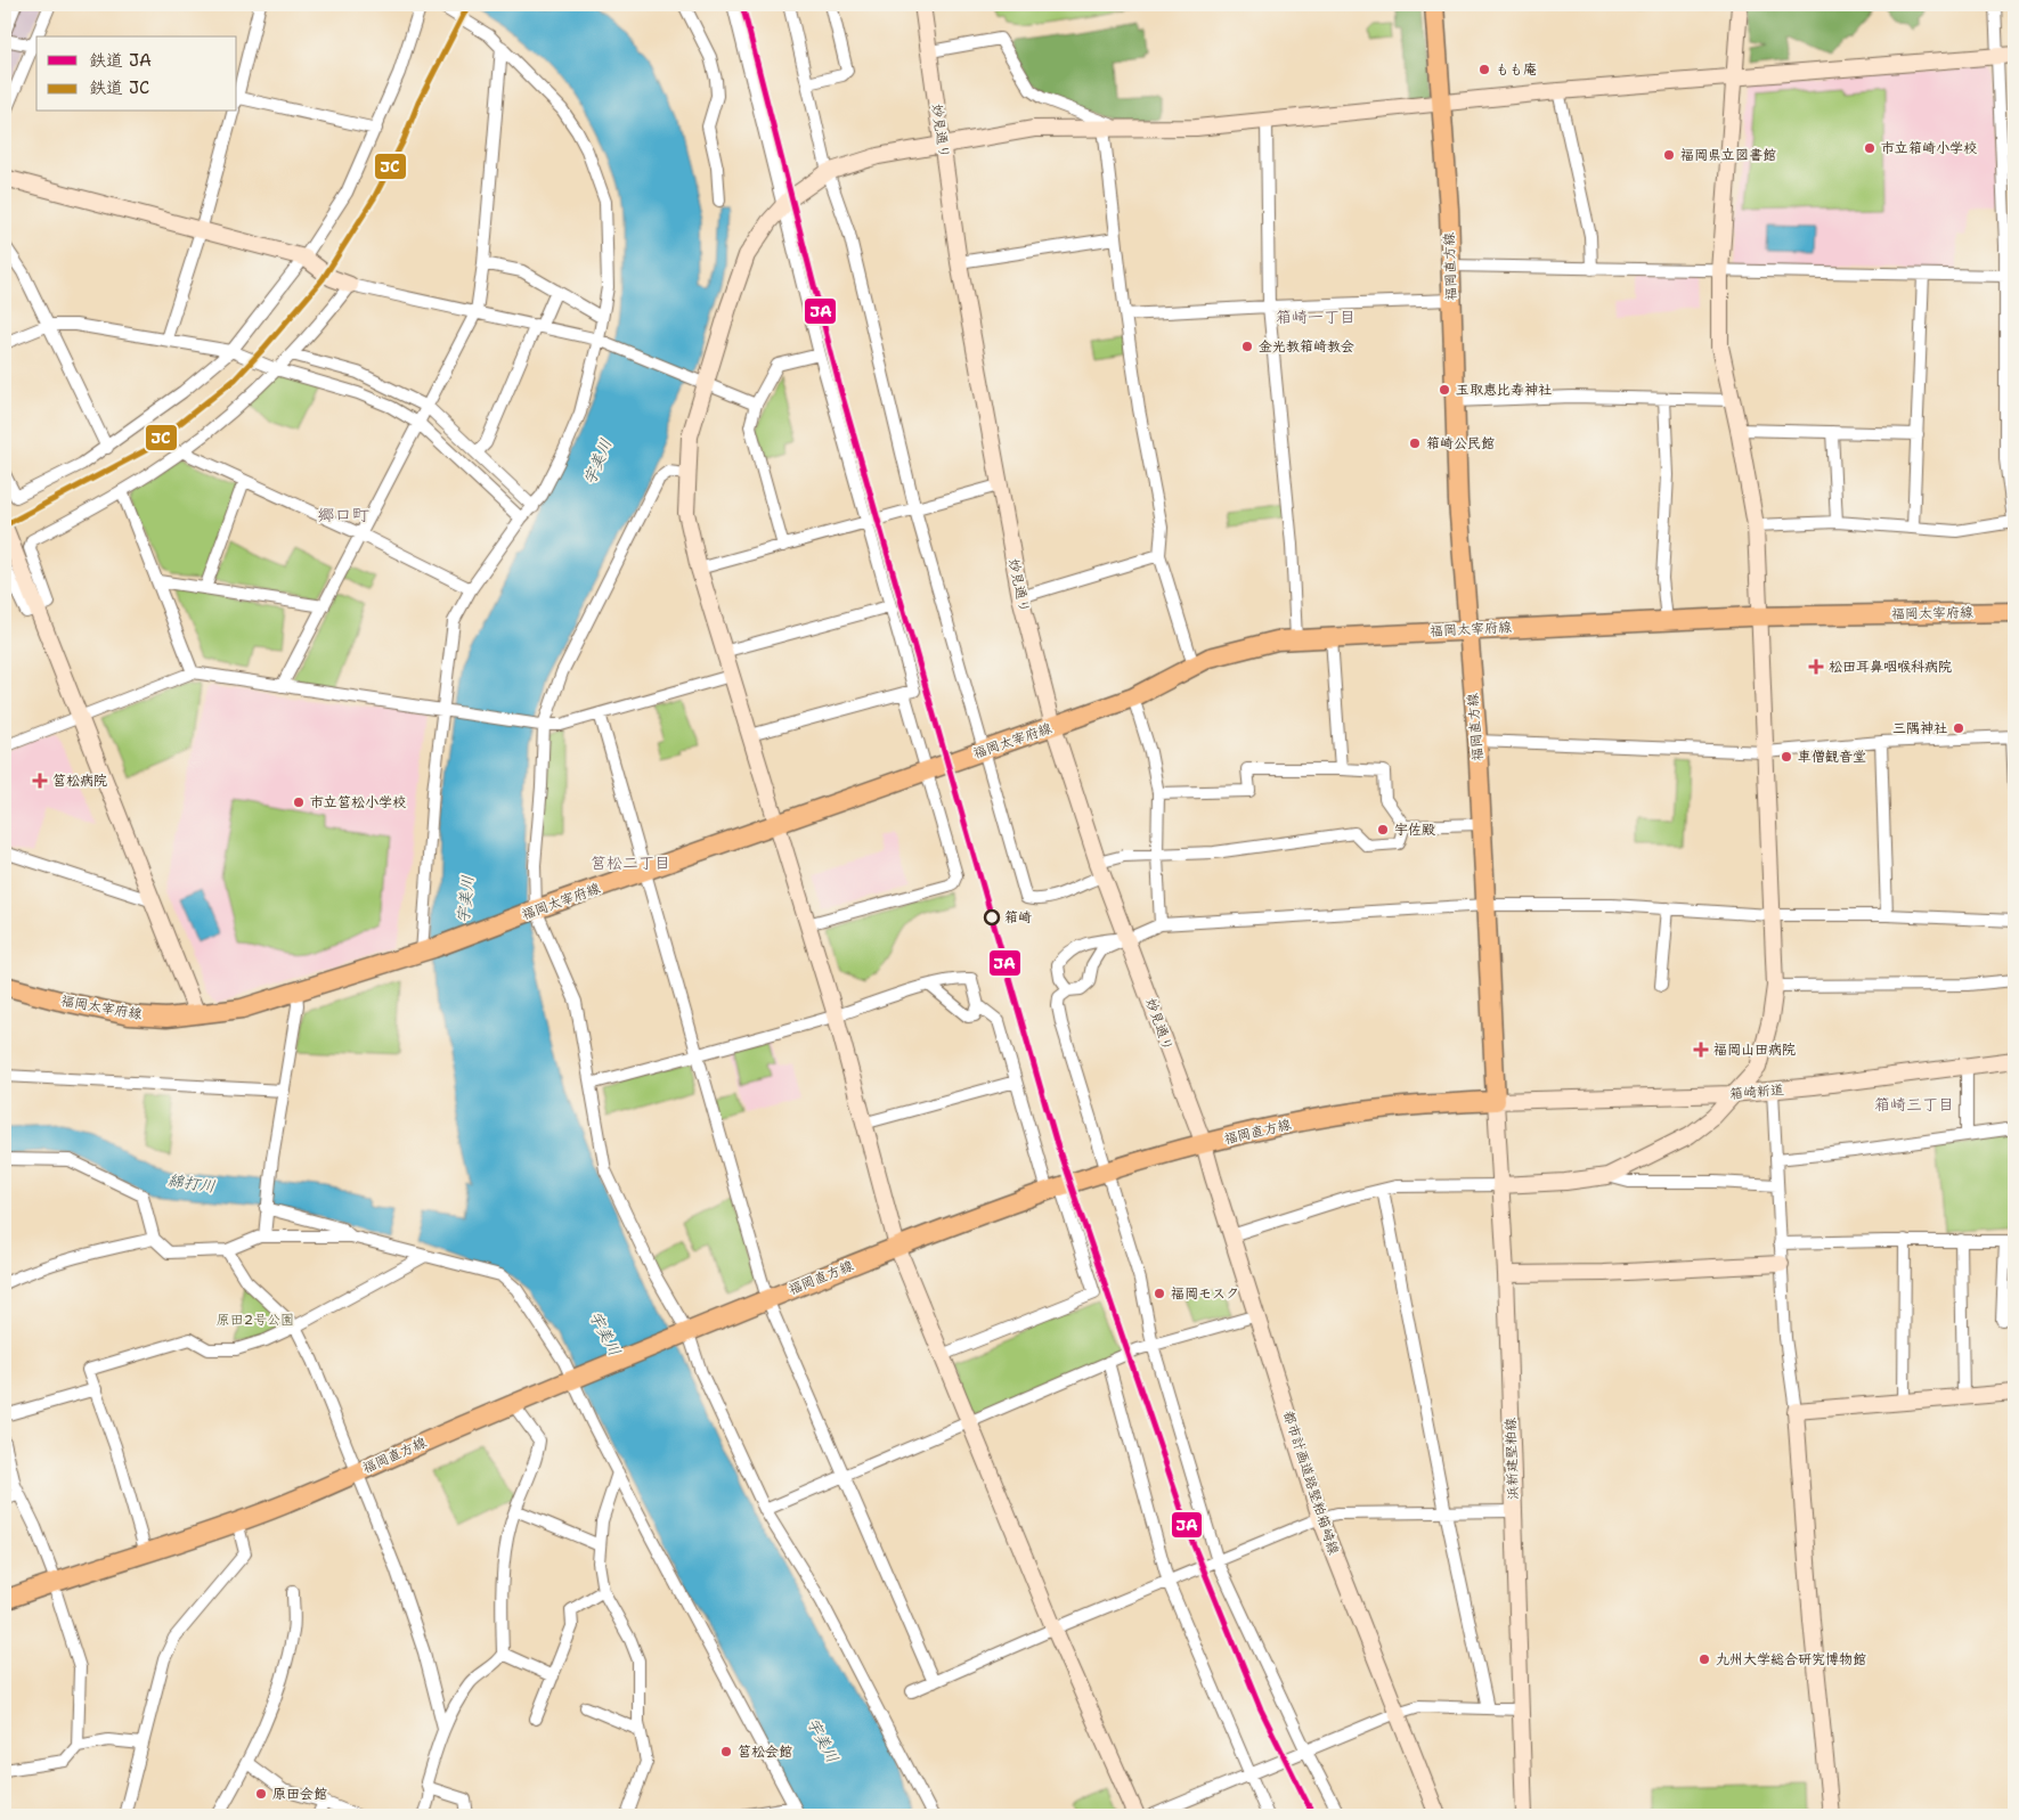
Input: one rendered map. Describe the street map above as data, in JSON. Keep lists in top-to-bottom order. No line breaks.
{"streets":{"main road":["福岡直方線","福岡太宰府線"],"street":["妙見通り","箱崎新道","浜新建堅粕線","都市計画道路堅粕箱崎線"]},"crossings":[["妙見通り","福岡直方線"],["妙見通り","福岡太宰府線"],["妙見通り","都市計画道路堅粕箱崎線"],["福岡直方線","福岡太宰府線"],["福岡直方線","箱崎新道"],["福岡直方線","浜新建堅粕線"],["福岡直方線","都市計画道路堅粕箱崎線"],["箱崎新道","浜新建堅粕線"]],"districts":["箱崎一丁目","郷口町","筥松二丁目","箱崎三丁目"],"water":["宇美川","綿打川"],"parks":["原田2号公園"],"places":{"other":["もも庵","市立箱崎小学校","福岡県立図書館","金光教箱﨑教会","玉取恵比寿神社","箱崎公民館","三隅神社","車僧観音堂","市立筥松小学校","宇佐殿","箱崎","福岡モスク","九州大学総合研究博物館","筥松会館","原田会館"],"health":["松田耳鼻咽喉科病院","筥松病院","福岡山田病院"]},"lines":["rail line JA","rail line JC"],"legend":["鉄道 JA","鉄道 JC"]}
